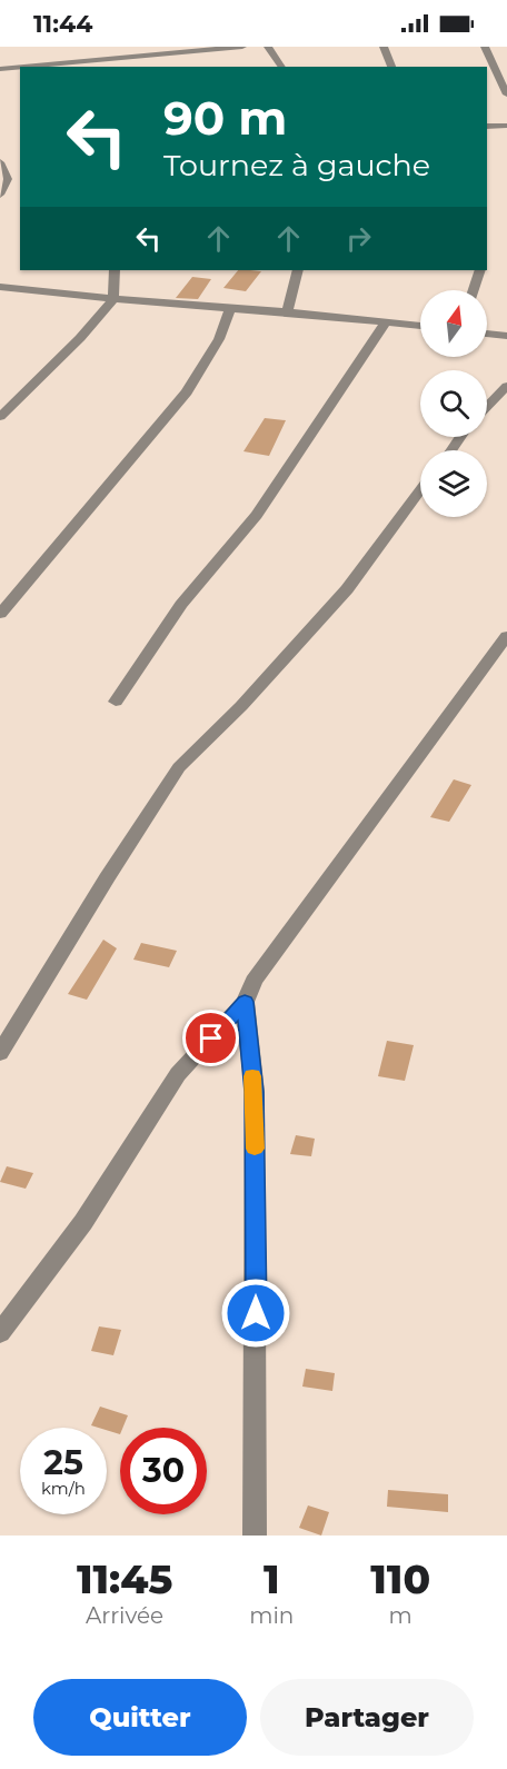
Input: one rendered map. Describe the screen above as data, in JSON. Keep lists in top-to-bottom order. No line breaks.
{"north":"top","page":{"status":"11:44","turn":["90 m","Tournez à gauche"],"speed":"25 km/h","limit":"30","eta":["11:45","Arrivée","1","min","110","m"],"buttons":["Quitter","Partager"]}}
